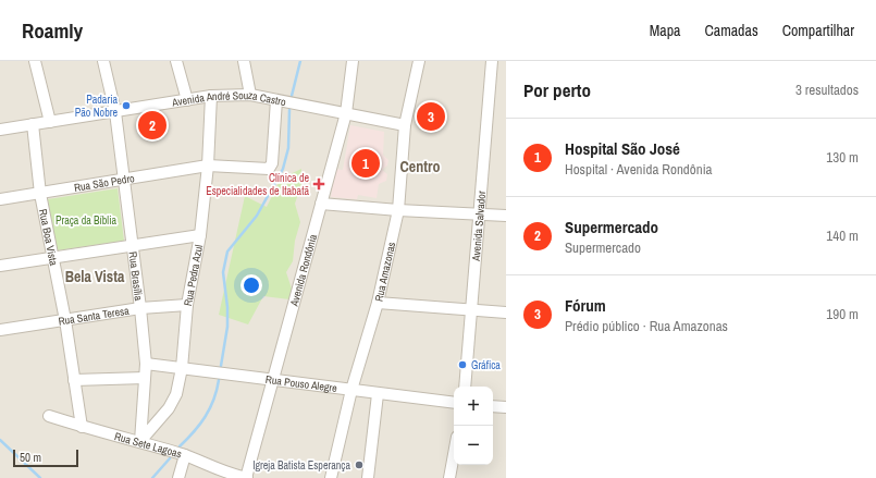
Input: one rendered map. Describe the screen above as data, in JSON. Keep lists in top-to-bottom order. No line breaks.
{"streets":{"street":["Avenida André Souza Castro","Rua São Pedro","Avenida Salvador","Rua Boa Vista","Avenida Rondônia","Rua Amazonas","Rua Pedra Azul","Rua Brasília","Rua Santa Teresa","Rua Pouso Alegre","Rua Sete Lagoas"]},"crossings":[["Avenida André Souza Castro","Rua São Pedro"],["Avenida André Souza Castro","Rua Boa Vista"],["Avenida André Souza Castro","Avenida Rondônia"],["Avenida André Souza Castro","Rua Amazonas"],["Avenida André Souza Castro","Rua Pedra Azul"],["Avenida André Souza Castro","Rua Brasília"],["Rua São Pedro","Rua Boa Vista"],["Rua São Pedro","Rua Pedra Azul"],["Rua São Pedro","Rua Brasília"],["Rua Boa Vista","Rua Santa Teresa"],["Rua Boa Vista","Rua Sete Lagoas"],["Avenida Rondônia","Rua Pouso Alegre"],["Avenida Rondônia","Rua Sete Lagoas"],["Rua Amazonas","Rua Pouso Alegre"],["Rua Pedra Azul","Rua Brasília"],["Rua Pedra Azul","Rua Santa Teresa"],["Rua Pedra Azul","Rua Pouso Alegre"],["Rua Pedra Azul","Rua Sete Lagoas"],["Rua Brasília","Rua Santa Teresa"],["Rua Brasília","Rua Pouso Alegre"],["Rua Brasília","Rua Sete Lagoas"]],"districts":["Centro","Bela Vista"],"parks":["Praça da Bíblia"],"places":{"other":["Padaria Pão Nobre","Gráfica","Igreja Batista Esperança"],"health":["Clínica de Especialidades de Itabatã"]},"scale_bar":"50 m","page":{"header":"Roamly","nav":["Mapa","Camadas","Compartilhar"],"heading":["Por perto","3 resultados"],"pins":["3","2","1"],"list":[{"mark":"1","name":"Hospital São José","note":"Hospital · Avenida Rondônia","value":"130 m"},{"mark":"2","name":"Supermercado","note":"Supermercado","value":"140 m"},{"mark":"3","name":"Fórum","note":"Prédio público · Rua Amazonas","value":"190 m"}],"map_buttons":["+","−"],"scale":"50 m"}}
